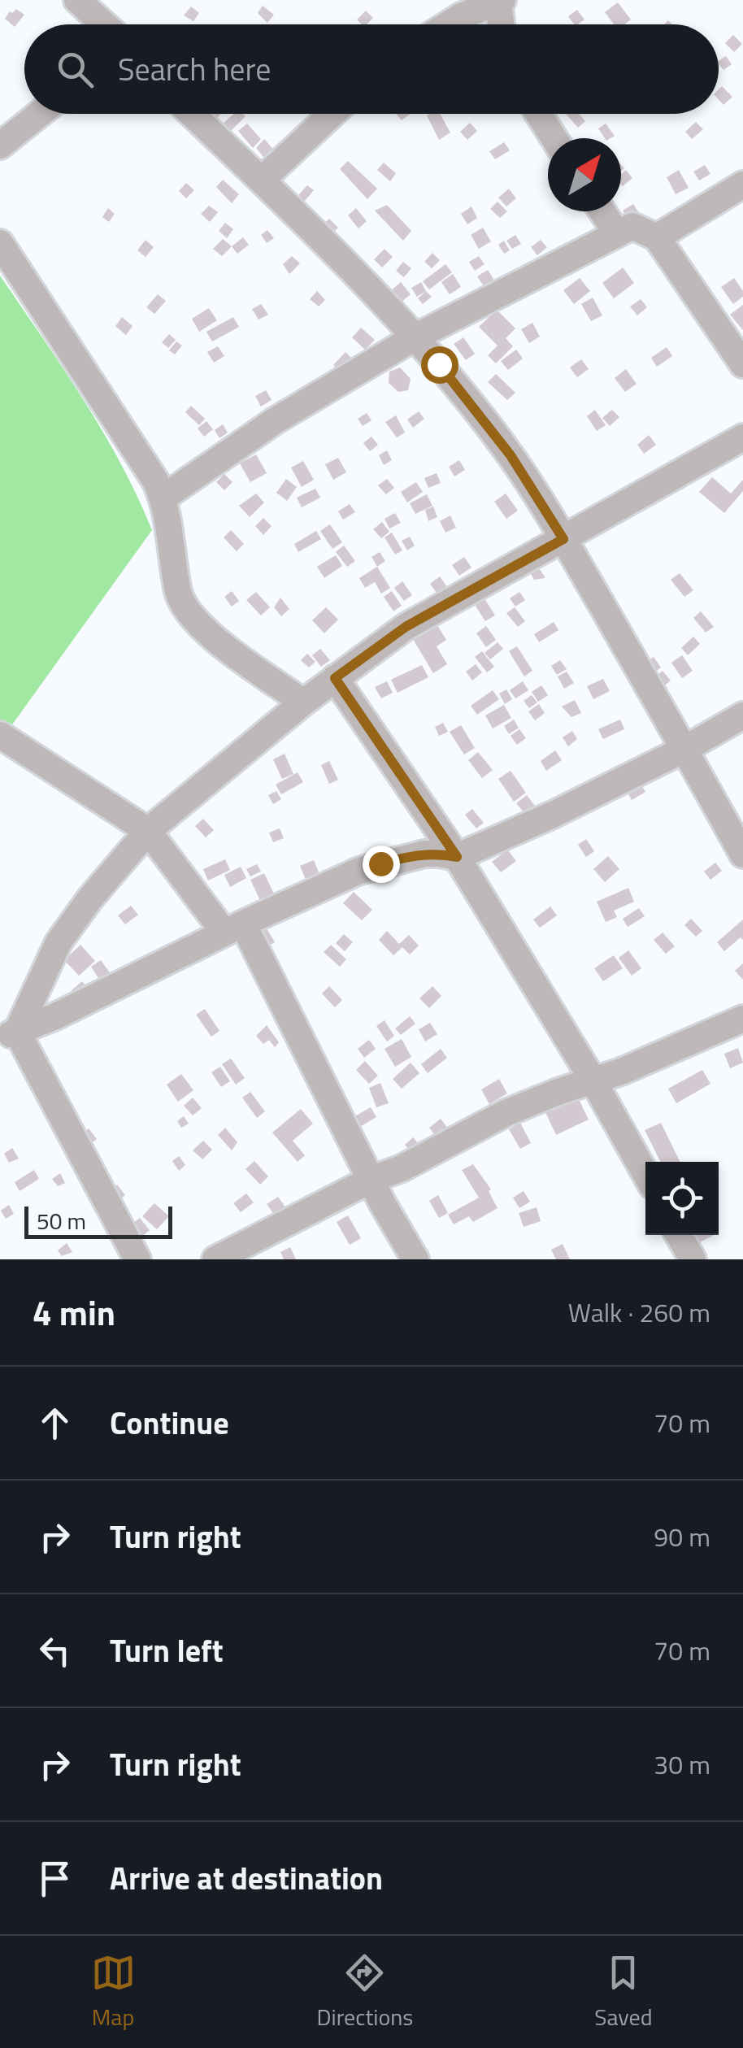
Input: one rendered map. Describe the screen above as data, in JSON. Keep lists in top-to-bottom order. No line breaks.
{"scale_bar":"50 m","north":"top right","page":{"search":"Search here","scale":"50 m","heading":["4 min","Walk · 260 m"],"list":[["Continue","70 m"],["Turn right","90 m"],["Turn left","70 m"],["Turn right","30 m"],"Arrive at destination"],"nav":["Map","Directions","Saved"]}}
